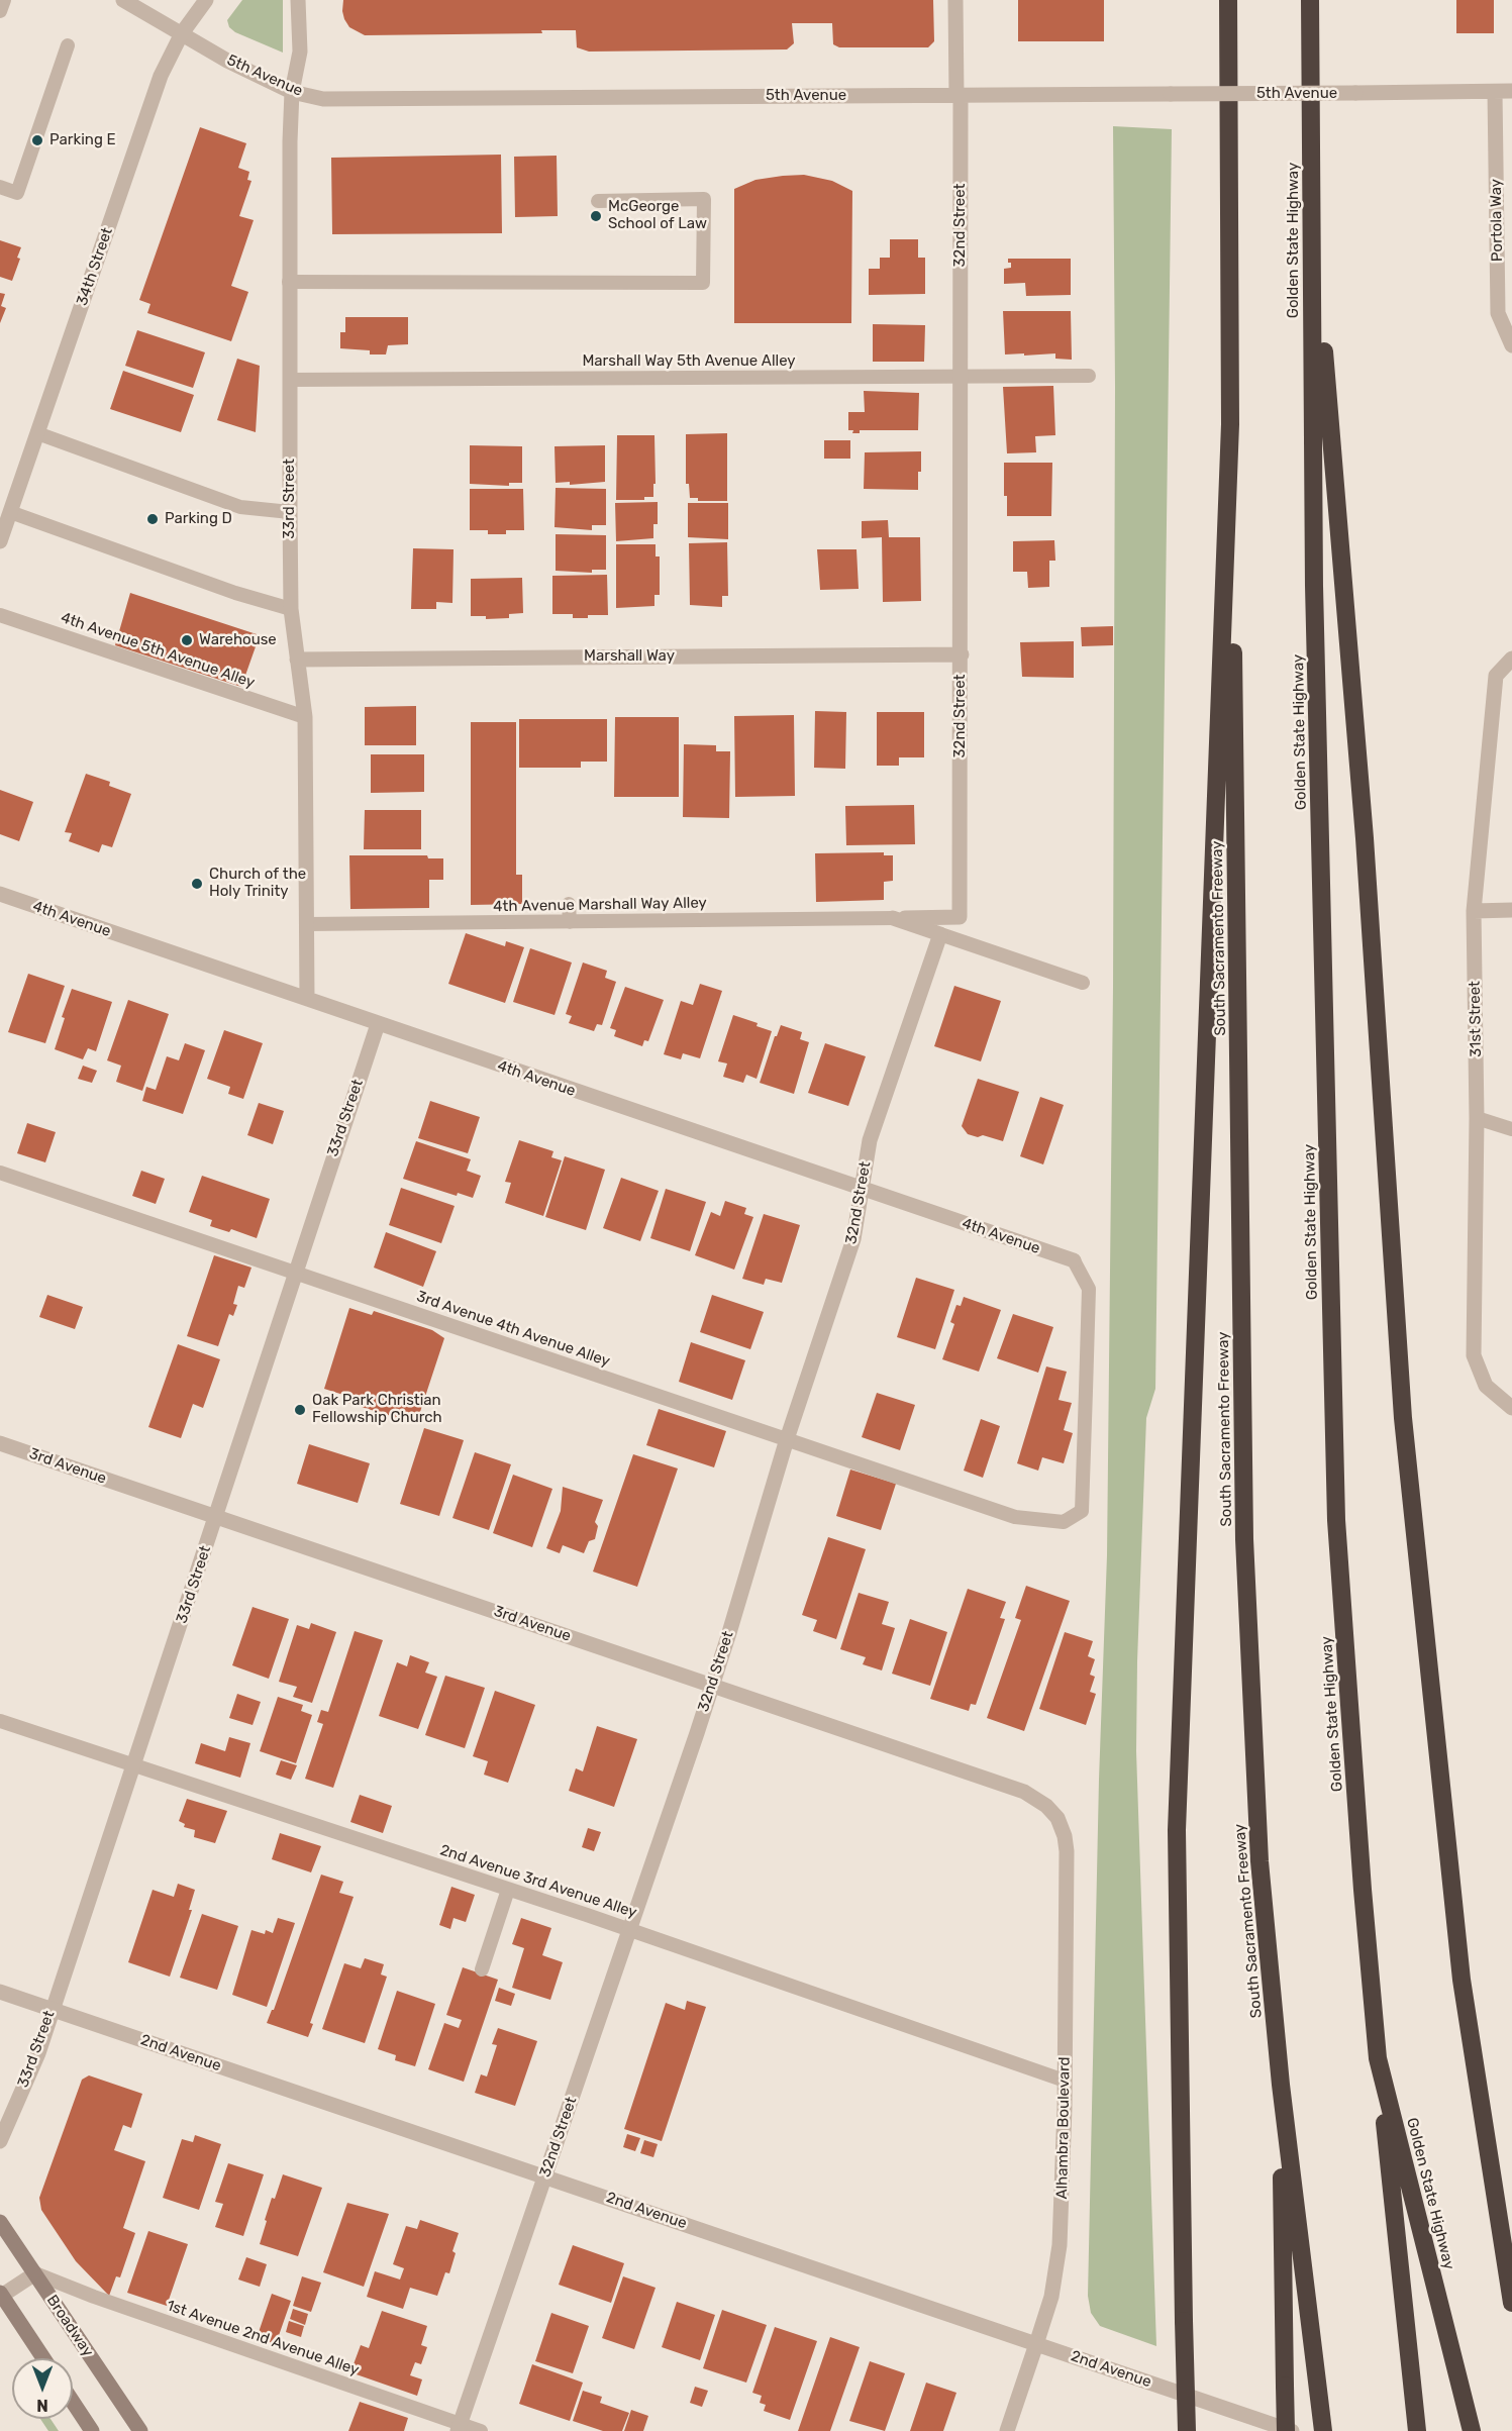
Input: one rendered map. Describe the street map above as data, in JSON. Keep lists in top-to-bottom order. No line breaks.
{"streets":{"highway":["Golden State Highway","South Sacramento Freeway"],"main road":["Broadway"],"street":["5th Avenue","Portola Way","32nd Street","34th Street","33rd Street","Marshall Way","4th Avenue","31st Street","3rd Avenue","2nd Avenue","Alhambra Boulevard"],"lane":["Marshall Way 5th Avenue Alley","4th Avenue 5th Avenue Alley","4th Avenue Marshall Way Alley","3rd Avenue 4th Avenue Alley","2nd Avenue 3rd Avenue Alley","1st Avenue 2nd Avenue Alley"]},"crossings":[["5th Avenue","Portola Way"],["5th Avenue","32nd Street"],["5th Avenue","34th Street"],["5th Avenue","33rd Street"],["32nd Street","Marshall Way 5th Avenue Alley"],["32nd Street","Marshall Way"],["32nd Street","4th Avenue Marshall Way Alley"],["32nd Street","4th Avenue"],["32nd Street","3rd Avenue 4th Avenue Alley"],["32nd Street","3rd Avenue"],["32nd Street","2nd Avenue 3rd Avenue Alley"],["32nd Street","2nd Avenue"],["32nd Street","1st Avenue 2nd Avenue Alley"],["Marshall Way 5th Avenue Alley","33rd Street"],["33rd Street","4th Avenue 5th Avenue Alley"],["33rd Street","Marshall Way"],["33rd Street","4th Avenue Marshall Way Alley"],["33rd Street","4th Avenue"],["33rd Street","3rd Avenue 4th Avenue Alley"],["33rd Street","3rd Avenue"],["33rd Street","2nd Avenue 3rd Avenue Alley"],["33rd Street","2nd Avenue"],["4th Avenue","3rd Avenue 4th Avenue Alley"],["3rd Avenue","Alhambra Boulevard"],["2nd Avenue 3rd Avenue Alley","Alhambra Boulevard"],["2nd Avenue","Alhambra Boulevard"],["Broadway","1st Avenue 2nd Avenue Alley"]],"places":["Parking E","McGeorge School of Law","Parking D","Warehouse","Church of the Holy Trinity","Oak Park Christian Fellowship Church"],"north":"bottom"}
